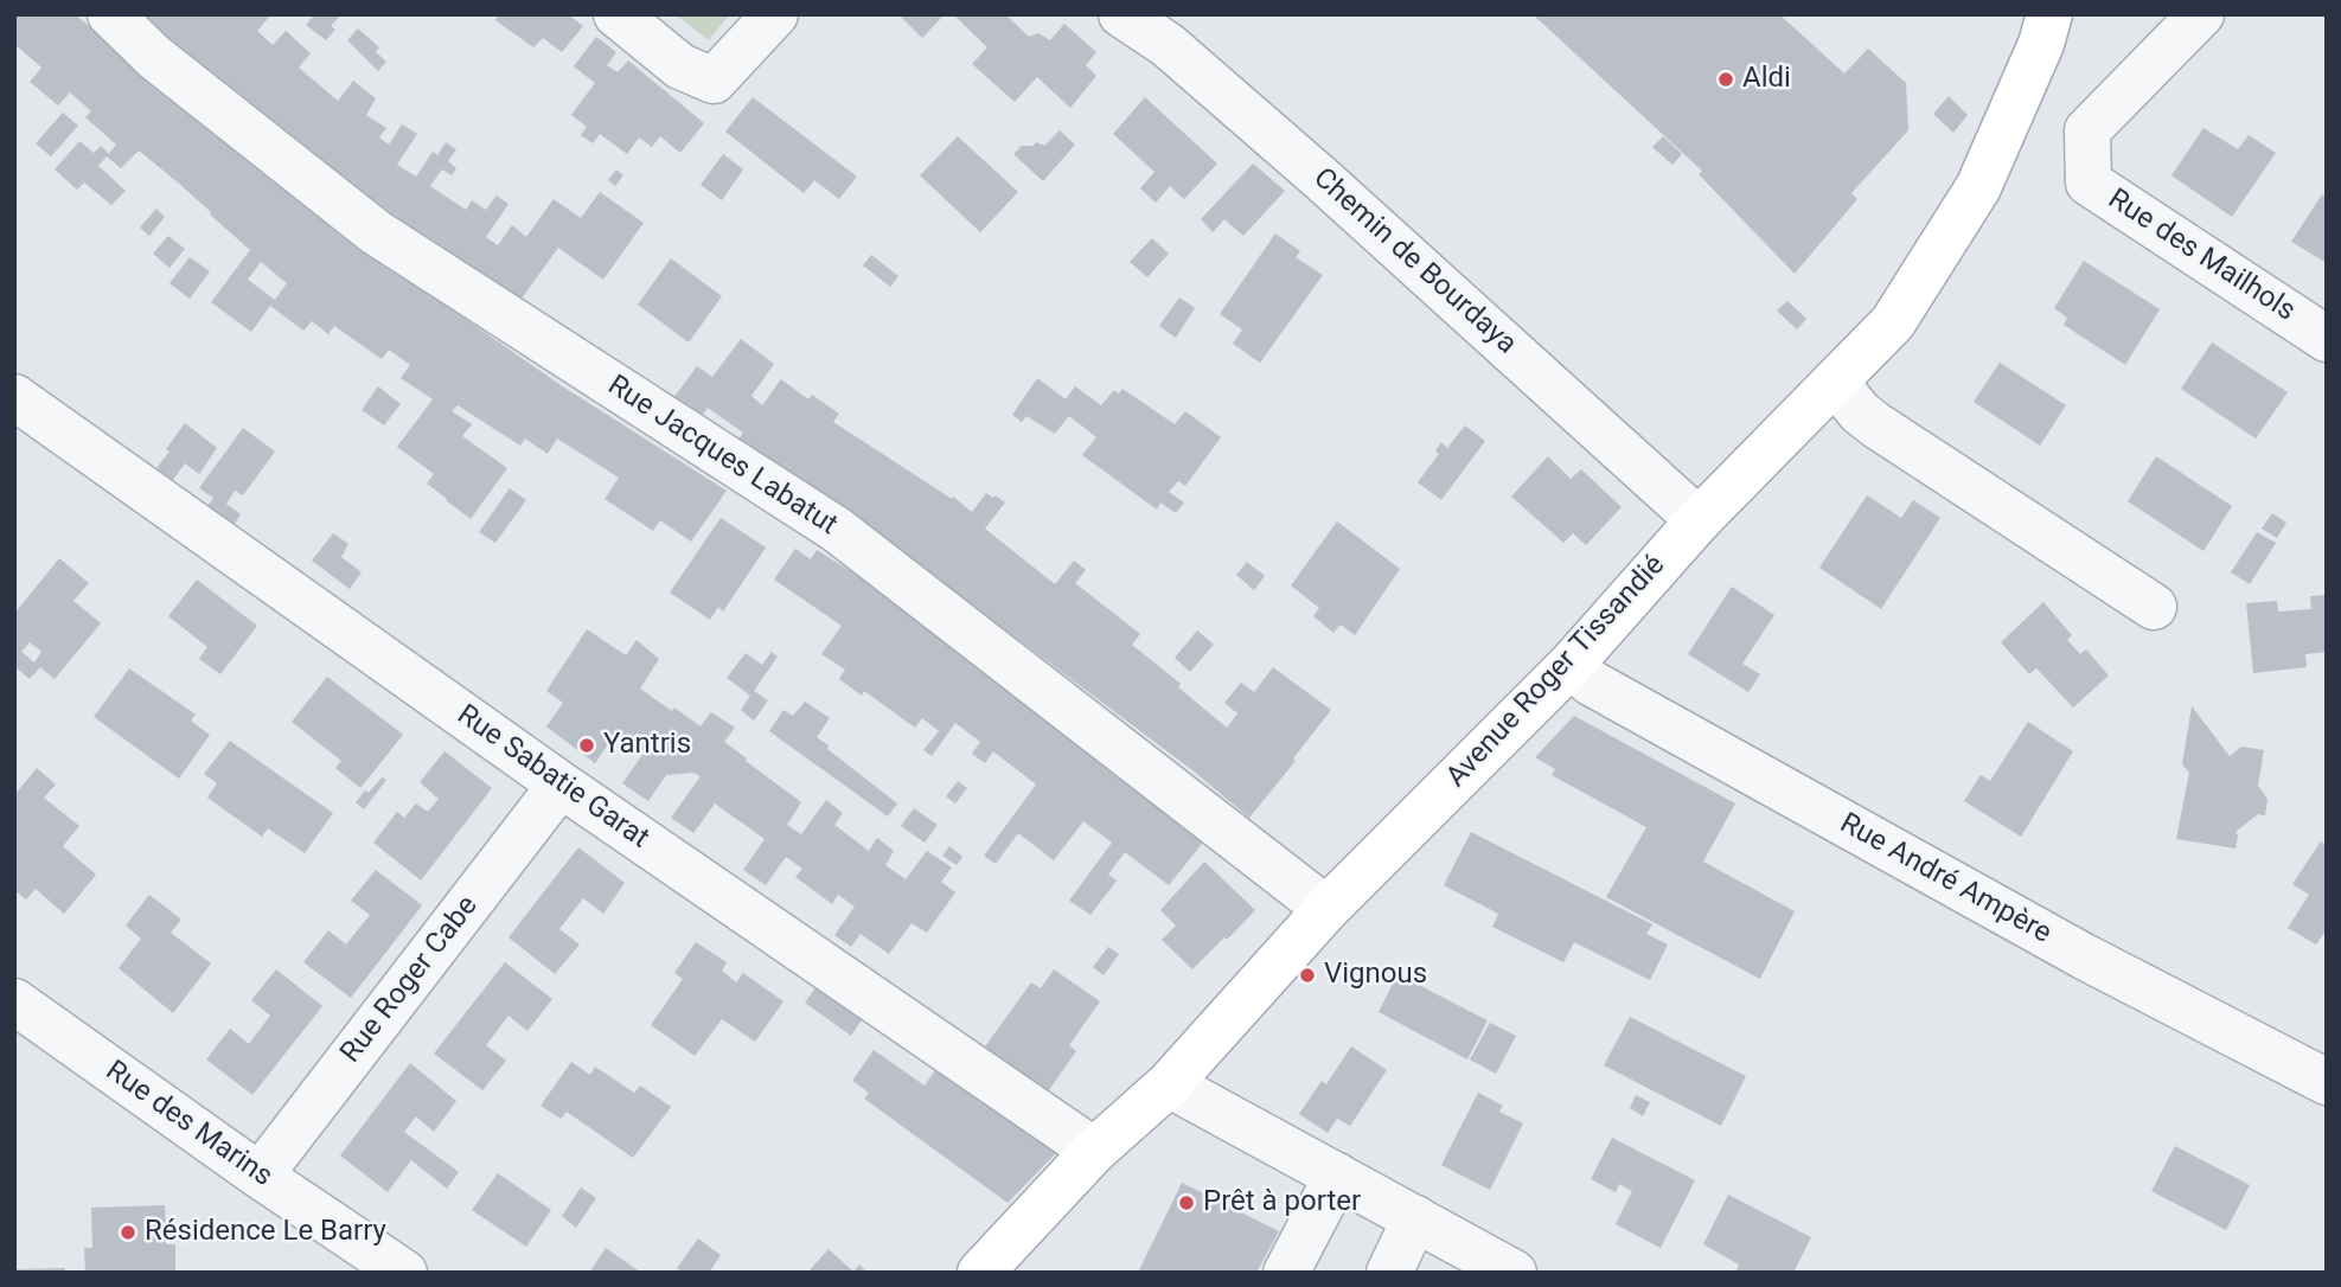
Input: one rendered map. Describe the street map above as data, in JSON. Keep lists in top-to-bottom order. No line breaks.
{"streets":{"main road":["Avenue Roger Tissandié"],"street":["Rue des Mailhols","Chemin de Bourdaya","Rue Jacques Labatut","Rue Sabatie Garat","Rue André Ampère","Rue Roger Cabe","Rue des Marins"]},"crossings":[["Chemin de Bourdaya","Avenue Roger Tissandié"],["Rue Jacques Labatut","Avenue Roger Tissandié"],["Avenue Roger Tissandié","Rue Sabatie Garat"],["Avenue Roger Tissandié","Rue André Ampère"],["Rue Sabatie Garat","Rue Roger Cabe"],["Rue Roger Cabe","Rue des Marins"]],"places":["Aldi","Yantris","Vignous","Prêt à porter","Résidence Le Barry"]}
